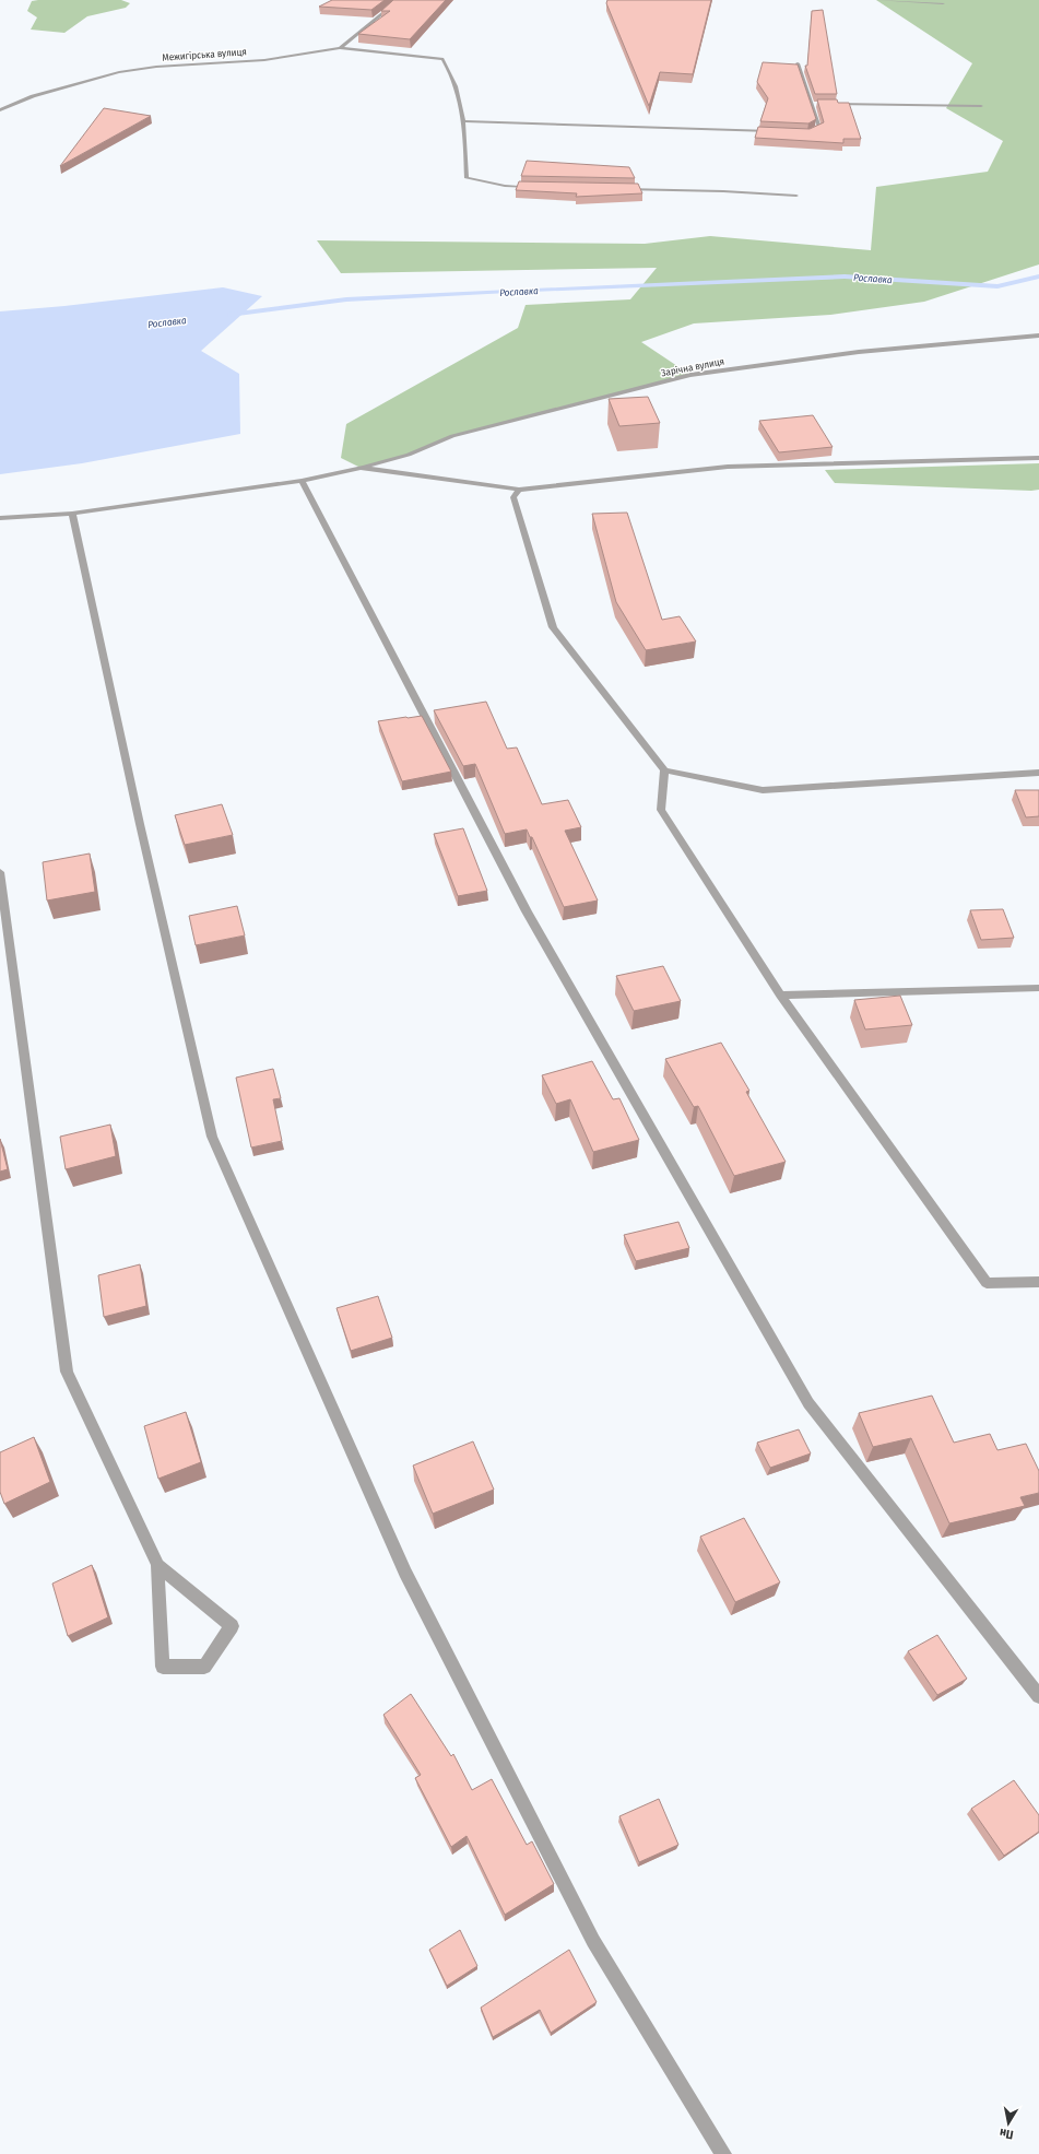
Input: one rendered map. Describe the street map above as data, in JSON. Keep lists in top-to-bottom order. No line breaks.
{"streets":{"street":["Межигірська вулиця","Зарічна вулиця"]},"water":["Рославка"],"north":"bottom"}
